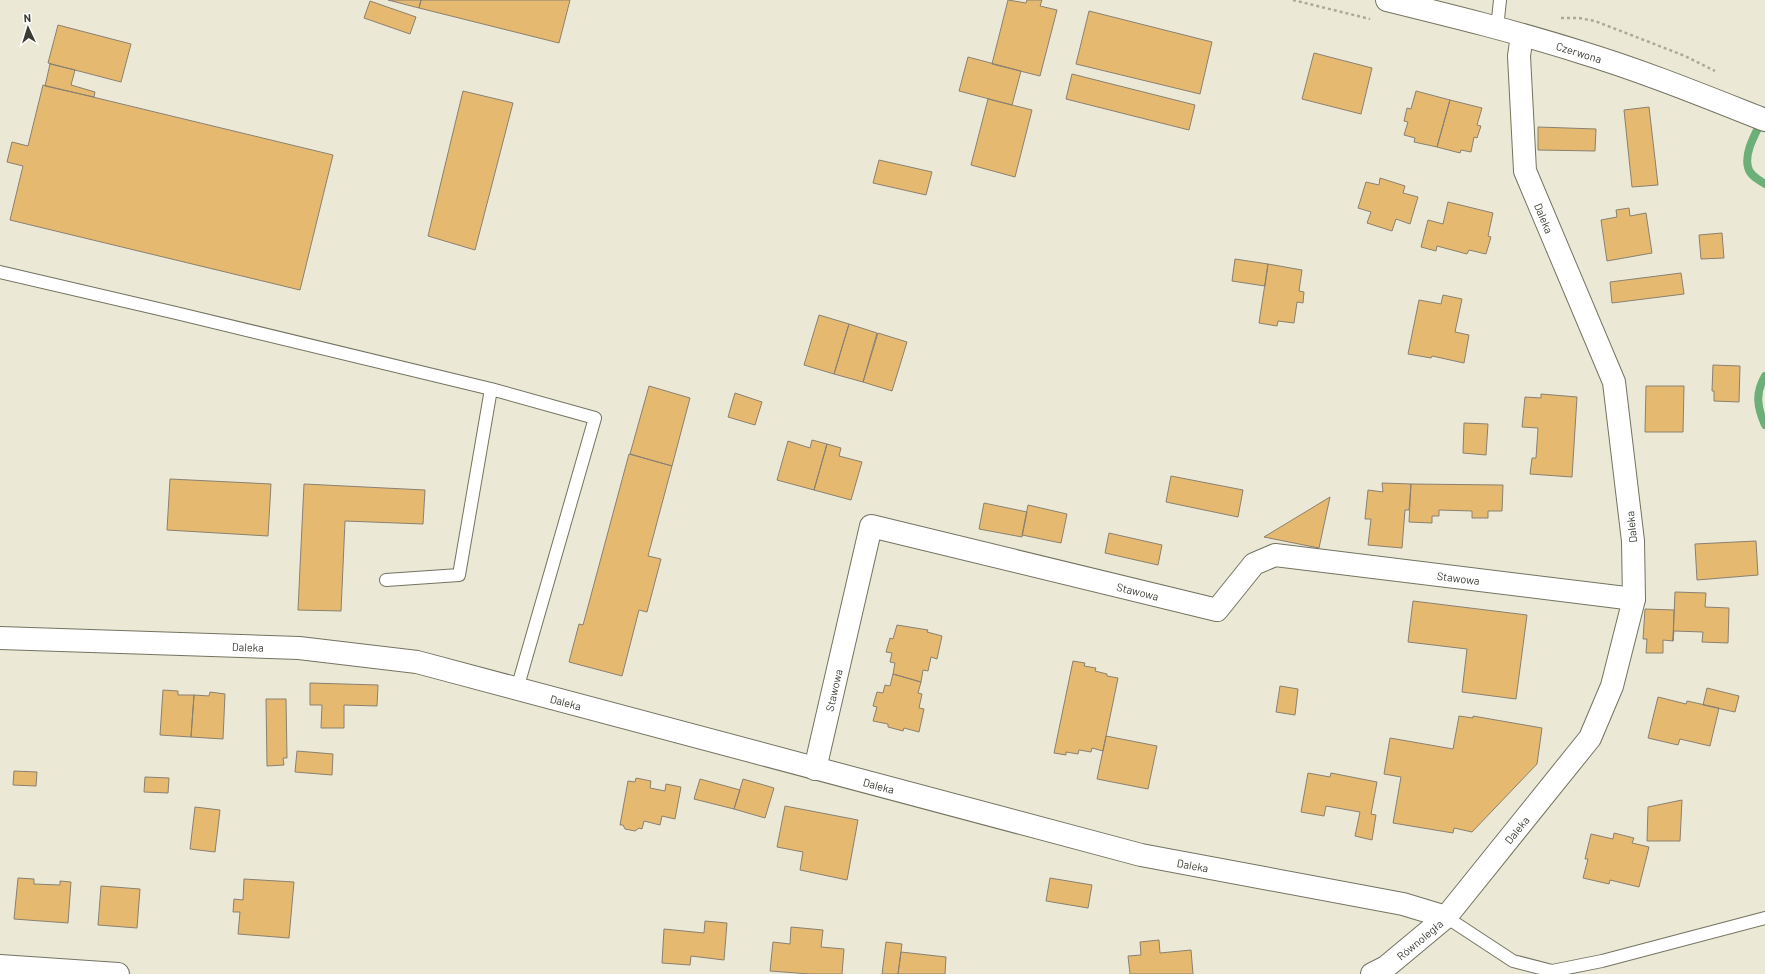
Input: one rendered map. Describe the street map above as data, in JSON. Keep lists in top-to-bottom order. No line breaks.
{"streets":{"street":["Czerwona","Daleka","Stawowa","Równoległa"]},"crossings":[["Czerwona","Daleka"],["Daleka","Stawowa"],["Daleka","Równoległa"]],"north":"top"}
